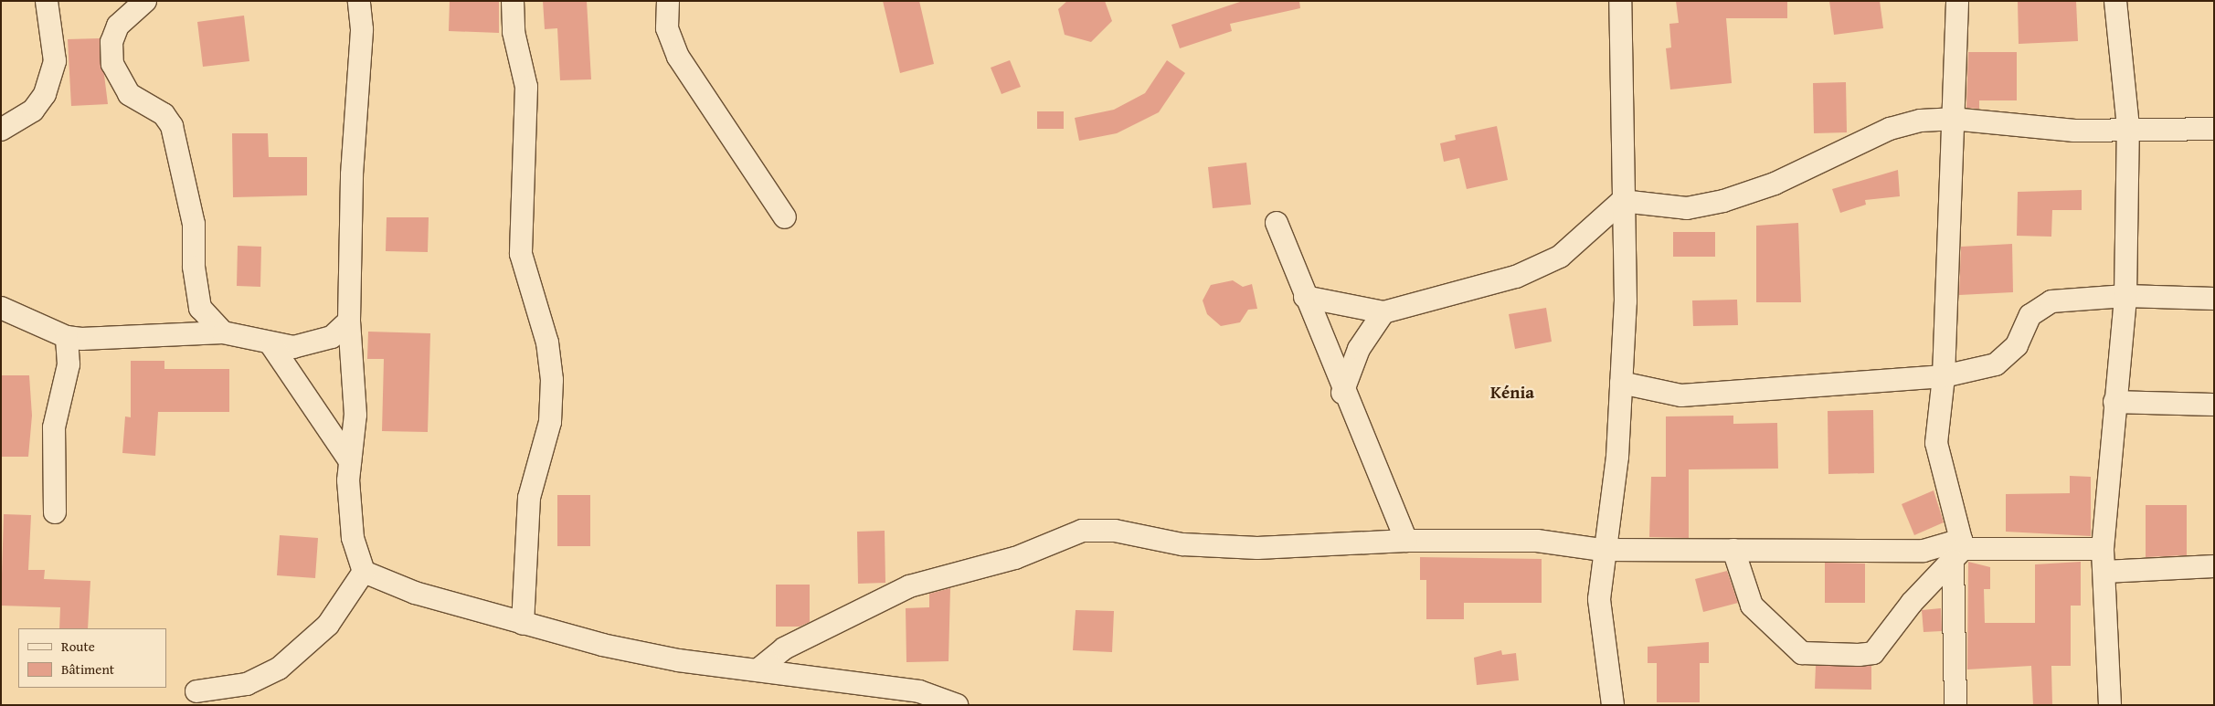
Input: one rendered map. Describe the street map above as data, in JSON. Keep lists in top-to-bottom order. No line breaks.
{"districts":["Kénia"],"legend":["Route","Bâtiment"]}
